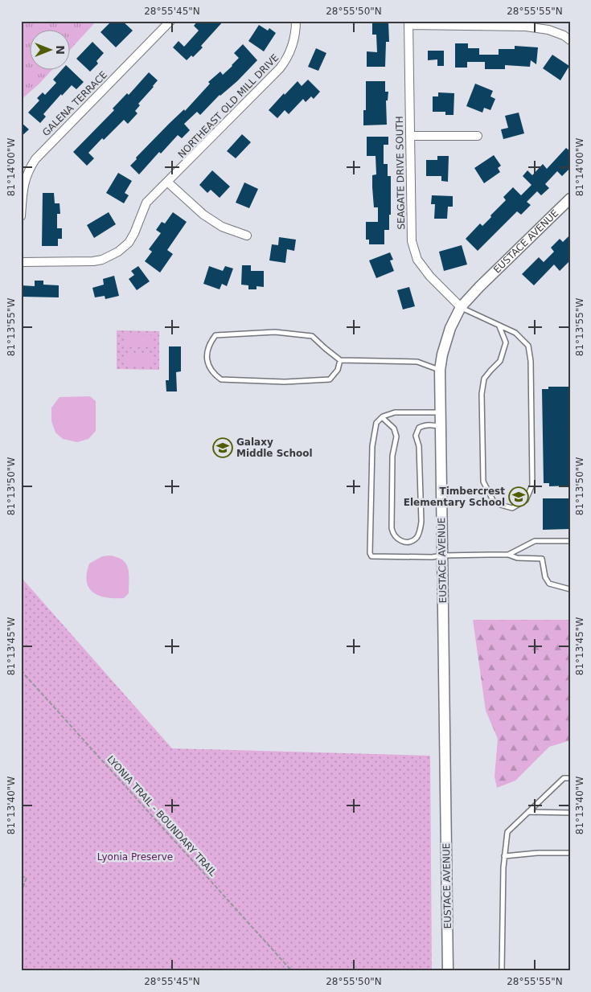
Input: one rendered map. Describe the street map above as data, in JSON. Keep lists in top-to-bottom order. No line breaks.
{"streets":{"street":["GALENA TERRACE","NORTHEAST OLD MILL DRIVE","SEAGATE DRIVE SOUTH","EUSTACE AVENUE"],"path":["LYONIA TRAIL - BOUNDARY TRAIL"]},"crossings":[["SEAGATE DRIVE SOUTH","EUSTACE AVENUE"]],"parks":["Lyonia Preserve"],"places":{"school or university":["Galaxy Middle School","Timbercrest Elementary School"]},"north":"right","coordinates":["28°55'45\"N","28°55'50\"N","28°55'55\"N","81°14'00\"W","81°13'55\"W","81°13'50\"W","81°13'45\"W","81°13'40\"W"]}
